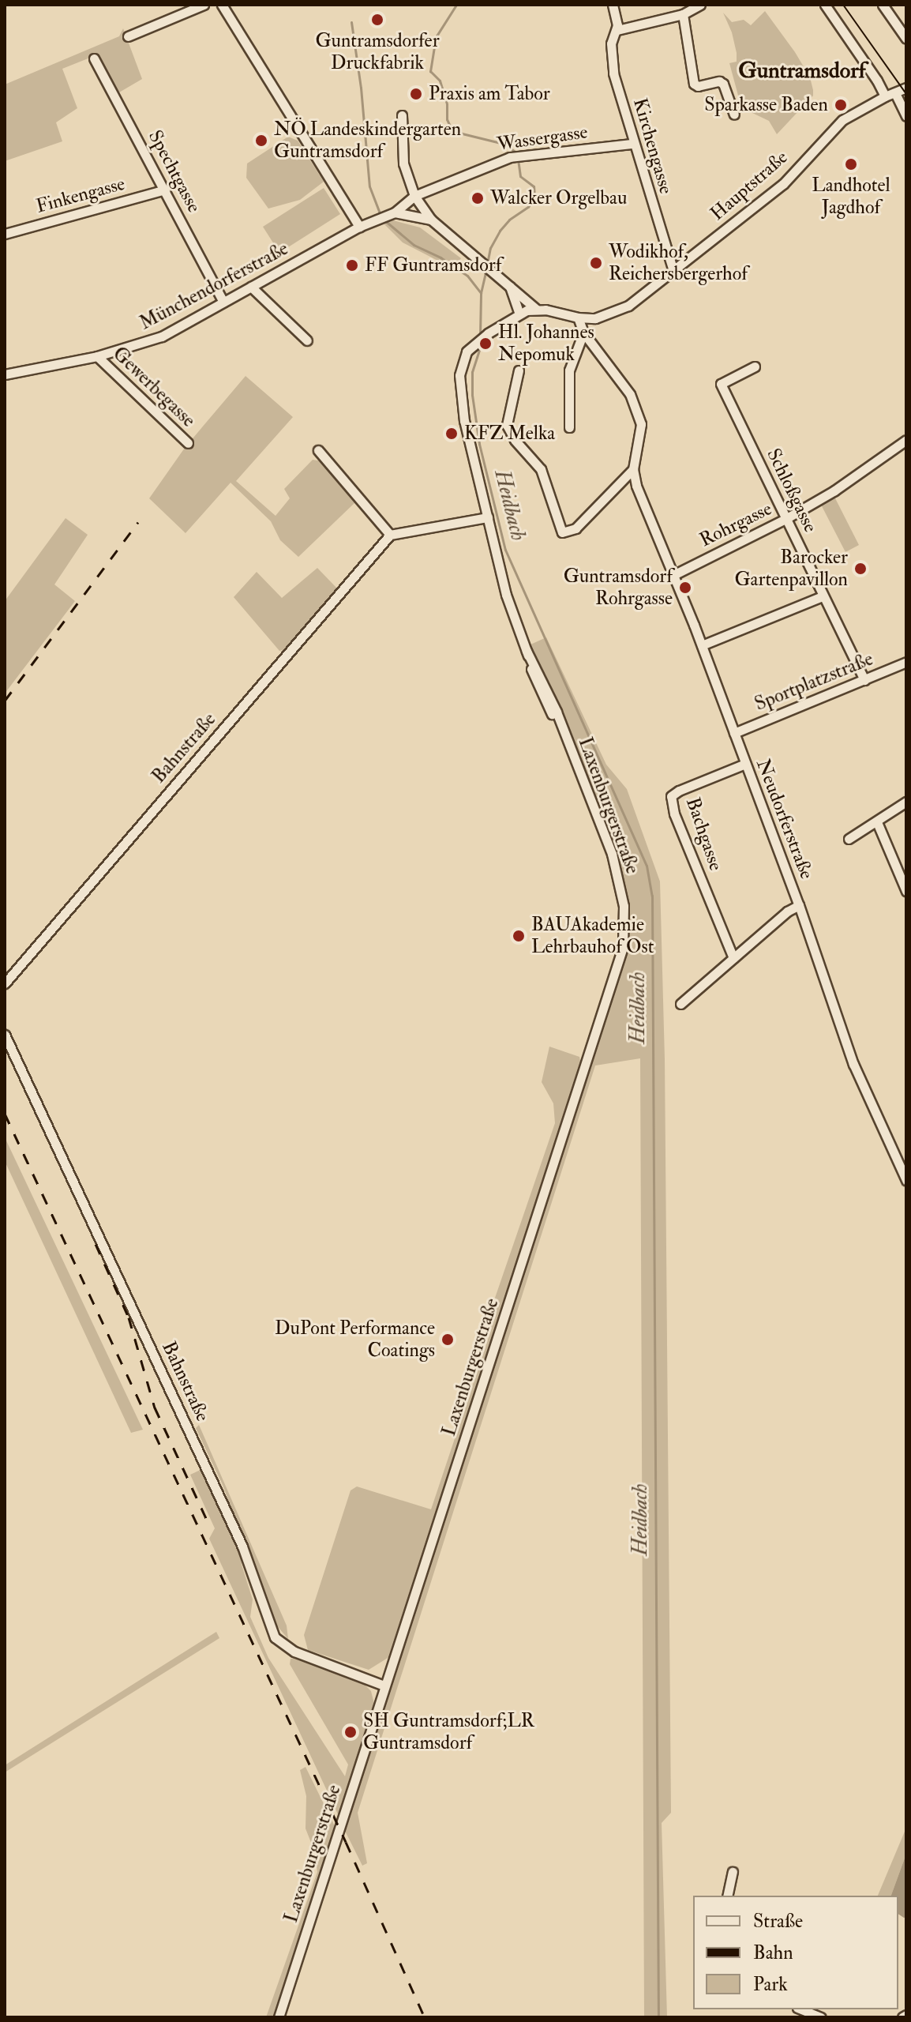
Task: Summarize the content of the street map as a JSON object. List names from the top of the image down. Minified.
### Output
{"streets":{"street":["Wassergasse","Kirchengasse","Spechtgasse","Hauptstraße","Finkengasse","Münchendorferstraße","Gewerbegasse","Schloßgasse","Rohrgasse","Sportplatzstraße","Bahnstraße","Laxenburgerstraße","Neudorferstraße","Bachgasse"]},"crossings":[["Wassergasse","Kirchengasse"],["Kirchengasse","Hauptstraße"],["Spechtgasse","Finkengasse"],["Spechtgasse","Münchendorferstraße"],["Hauptstraße","Laxenburgerstraße"],["Münchendorferstraße","Gewerbegasse"],["Schloßgasse","Rohrgasse"],["Schloßgasse","Sportplatzstraße"],["Rohrgasse","Neudorferstraße"],["Sportplatzstraße","Neudorferstraße"],["Bahnstraße","Laxenburgerstraße"],["Neudorferstraße","Bachgasse"]],"districts":["Guntramsdorf"],"water":["Heidbach"],"places":["Guntramsdorfer Druckfabrik","Praxis am Tabor","Sparkasse Baden","NÖ Landeskindergarten Guntramsdorf","Landhotel Jagdhof","Walcker Orgelbau","Wodikhof, Reichersbergerhof","FF Guntramsdorf","Hl. Johannes Nepomuk","KFZ Melka","Barocker Gartenpavillon","Guntramsdorf Rohrgasse","BAUAkademie Lehrbauhof Ost","DuPont Performance Coatings","SH Guntramsdorf;LR Guntramsdorf"],"legend":["Straße","Bahn","Park"]}
